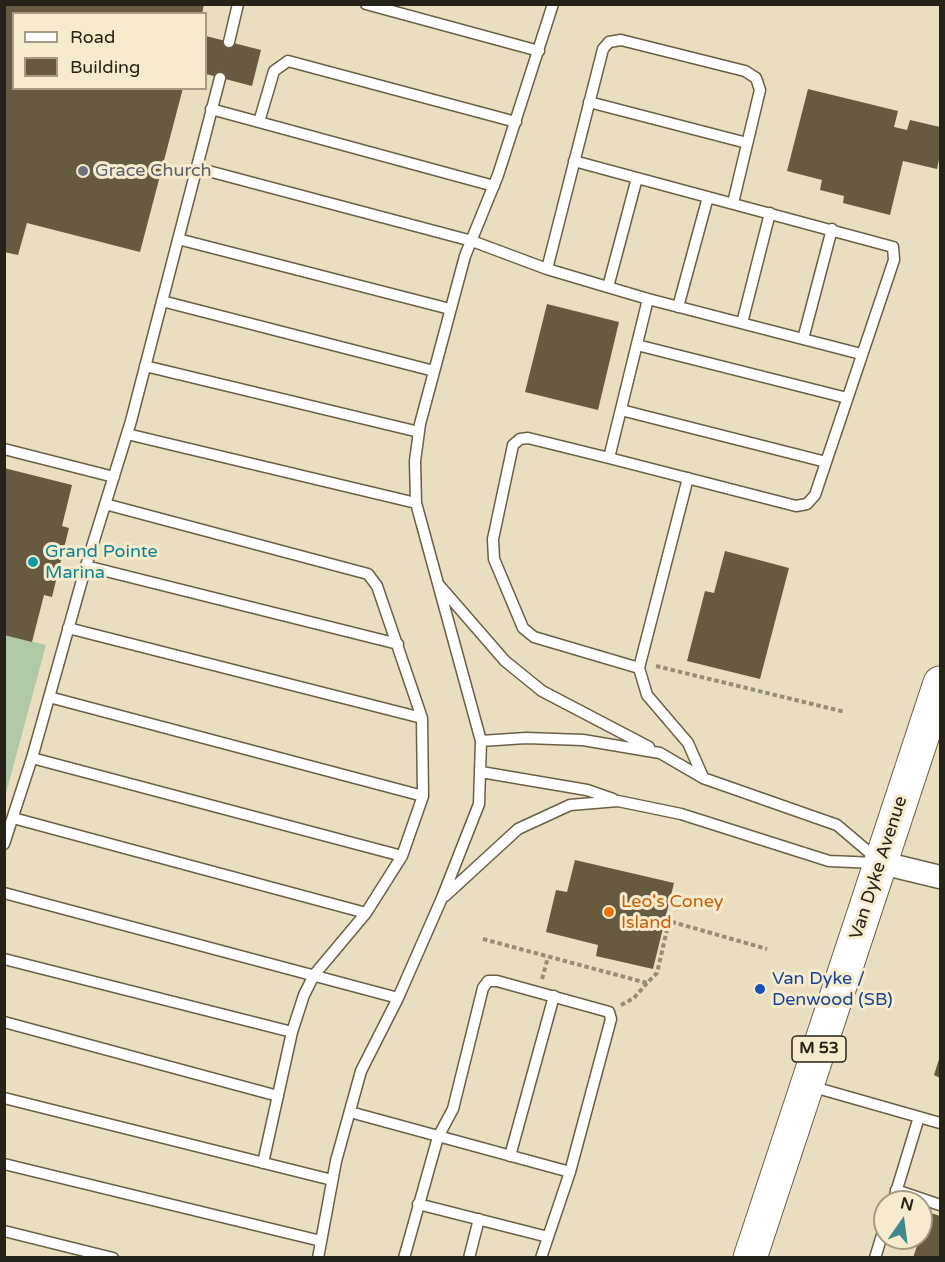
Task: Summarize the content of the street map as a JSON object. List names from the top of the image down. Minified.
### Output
{"streets":{"main road":["Van Dyke Avenue","M 53"]},"places":["Grace Church","Grand Pointe Marina","Leo's Coney Island","Van Dyke / Denwood (SB)"],"legend":["Road","Building"],"north":"top"}
